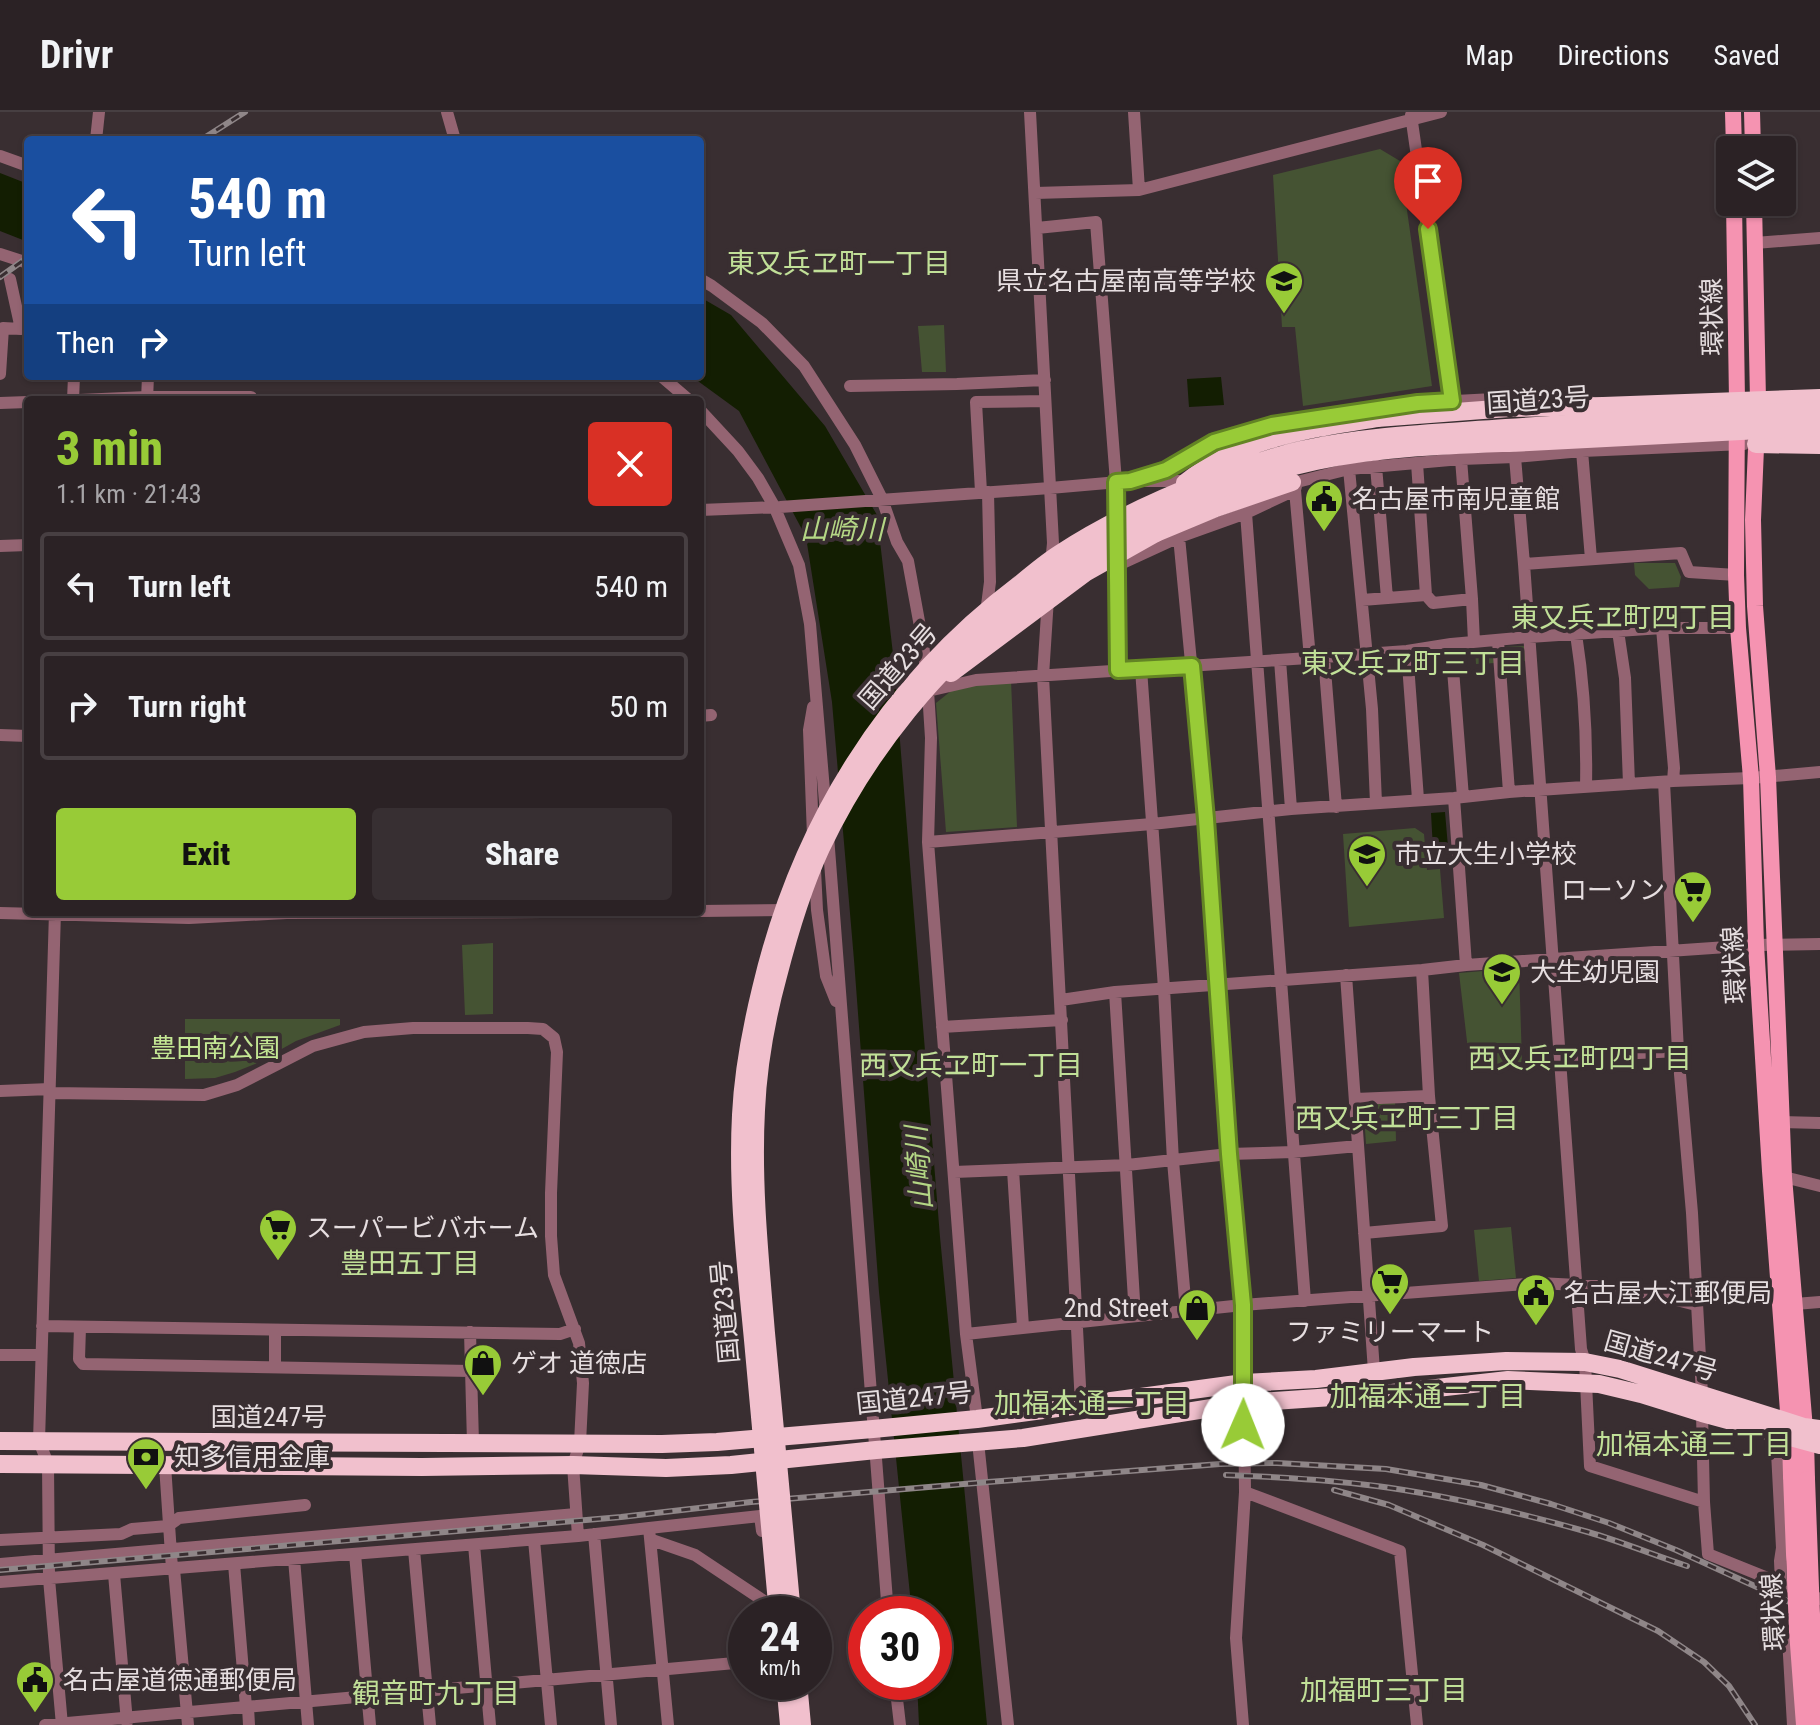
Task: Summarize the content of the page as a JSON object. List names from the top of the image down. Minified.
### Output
{"streets":{"highway":["国道23号","国道247号"],"main road":["環状線"]},"crossings":[["環状線","国道247号"]],"districts":["東又兵ヱ町一丁目","東又兵ヱ町四丁目","東又兵ヱ町三丁目","西又兵ヱ町四丁目","西又兵ヱ町一丁目","西又兵ヱ町三丁目","豊田五丁目","加福本通二丁目","加福本通一丁目","加福本通三丁目","加福町三丁目","観音町九丁目"],"water":["山崎川"],"parks":["豊田南公園"],"places":{"school or university":["県立名古屋南高等学校","市立大生小学校","大生幼児園"],"public building":["名古屋市南児童館","名古屋大江郵便局","名古屋道徳通郵便局"],"supermarket":["ローソン","スーパービバホーム","ファミリーマート"],"shop":["2nd Street","ゲオ 道徳店"],"bank":["知多信用金庫"]},"page":{"header":"Drivr","nav":["Map","Directions","Saved"],"turn":["540 m","Turn left"],"then":"Then","heading":["3 min","1.1 km · 21:43"],"list":[{"name":"Turn left","value":"540 m"},{"name":"Turn right","value":"50 m"}],"buttons":["Exit","Share"],"speed":"24 km/h","limit":"30"}}
